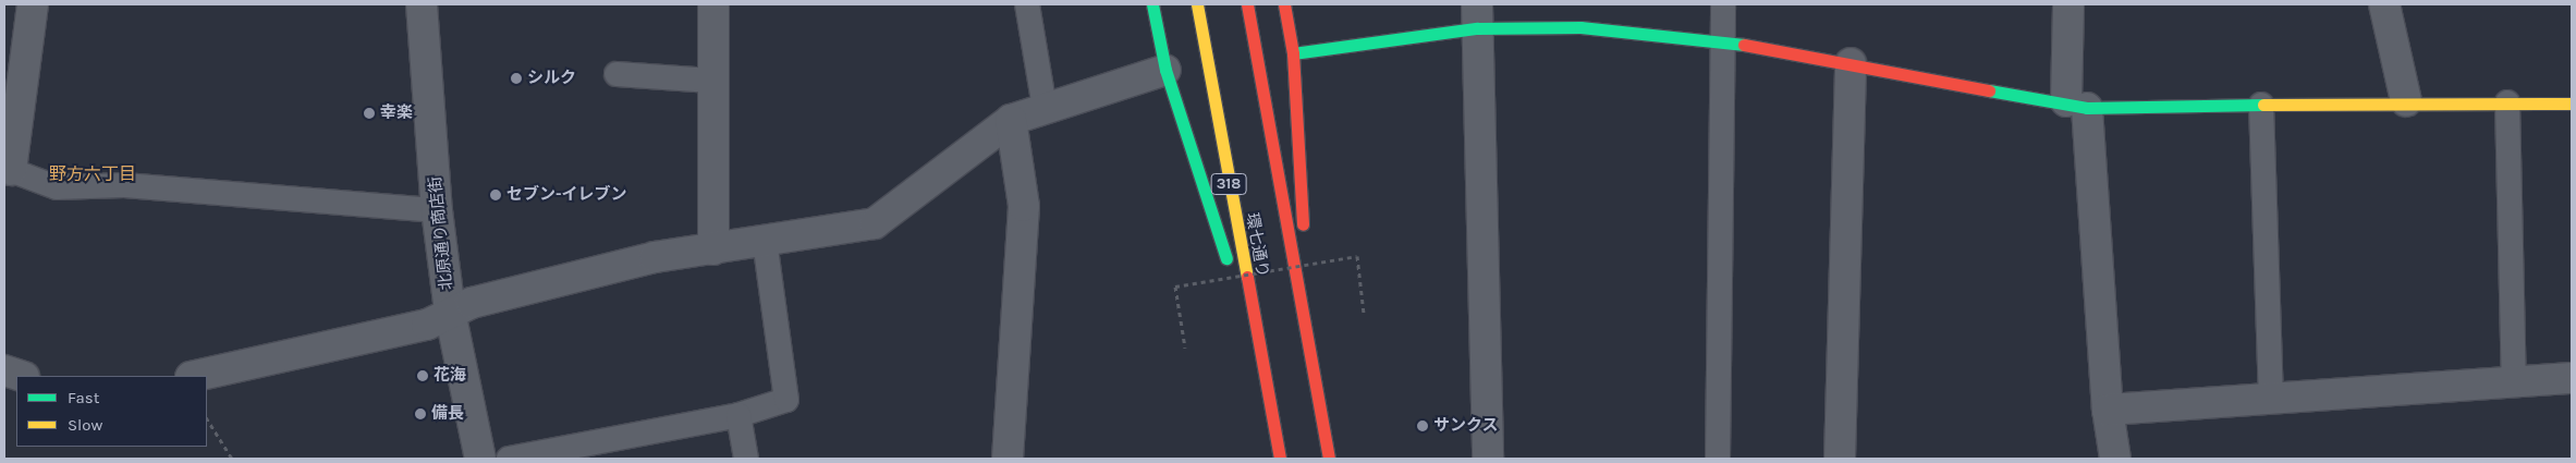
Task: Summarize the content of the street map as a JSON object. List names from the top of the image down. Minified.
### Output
{"streets":{"main road":["318","環七通り"],"street":["北原通り商店街"]},"districts":["野方六丁目"],"places":["シルク","幸楽","セブン-イレブン","花海","備長","サンクス"],"legend":["Fast","Slow"]}
